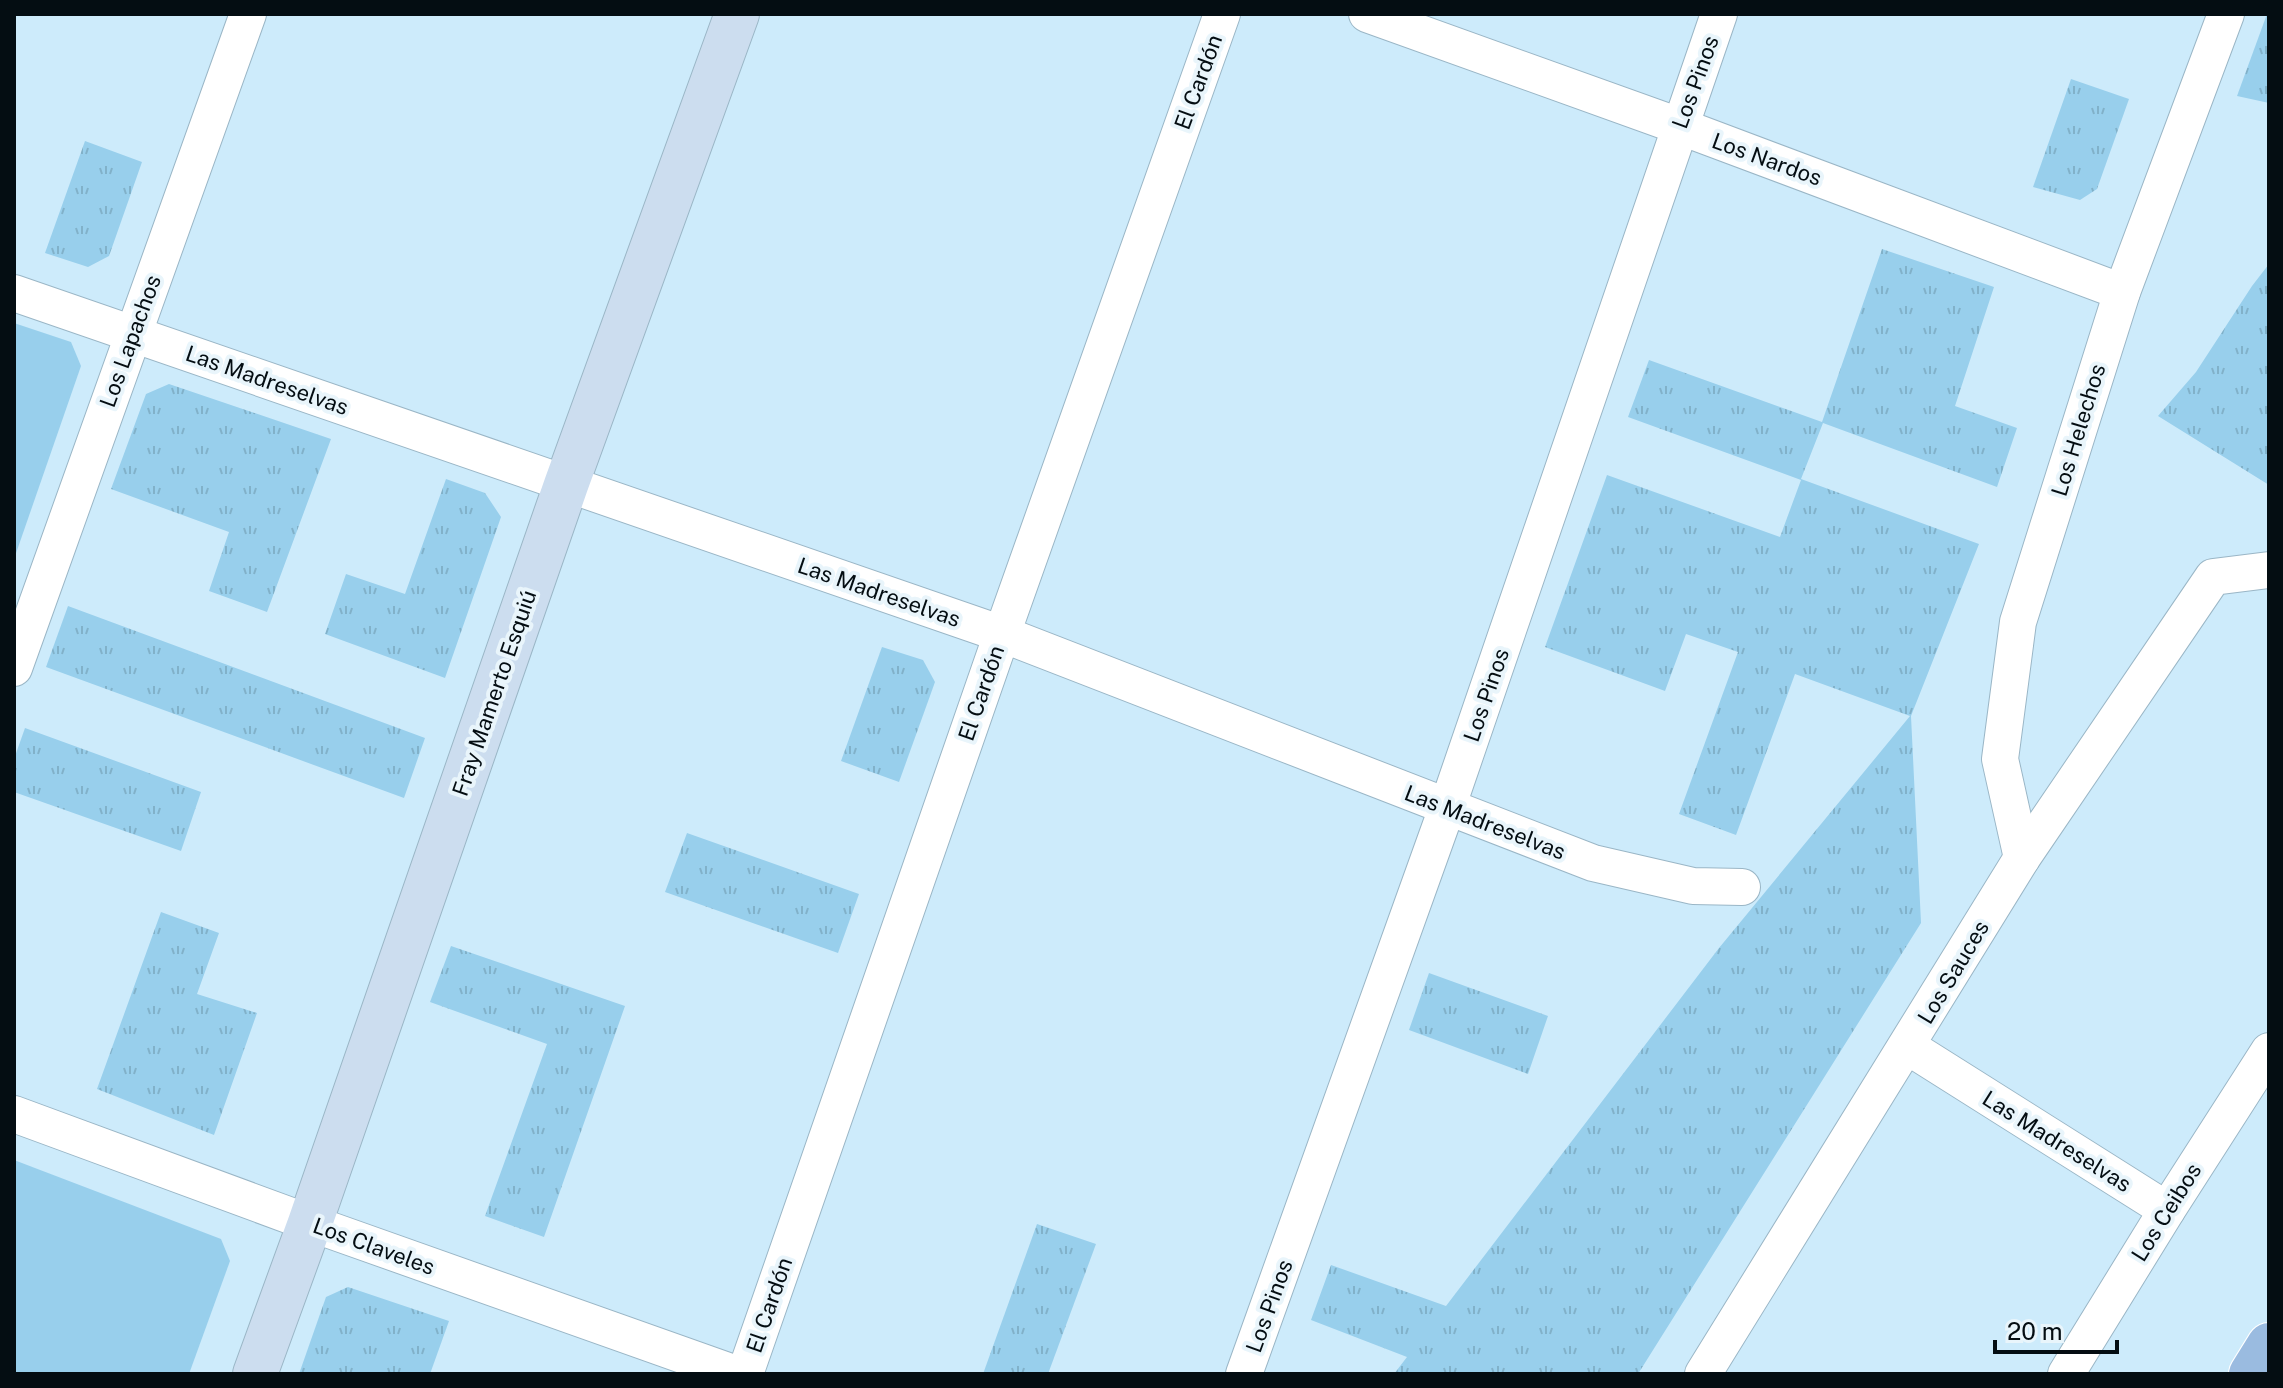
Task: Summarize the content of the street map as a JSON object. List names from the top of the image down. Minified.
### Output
{"streets":{"street":["El Cardón","Los Pinos","Los Nardos","Los Lapachos","Las Madreselvas","Los Helechos","Fray Mamerto Esquiú","Los Sauces","Los Ceibos","Los Claveles"]},"crossings":[["El Cardón","Las Madreselvas"],["Los Pinos","Los Nardos"],["Los Pinos","Las Madreselvas"],["Los Nardos","Los Helechos"],["Los Lapachos","Las Madreselvas"],["Las Madreselvas","Fray Mamerto Esquiú"],["Las Madreselvas","Los Sauces"],["Las Madreselvas","Los Ceibos"],["Los Helechos","Los Sauces"],["Fray Mamerto Esquiú","Los Claveles"]],"scale_bar":"20 m"}
